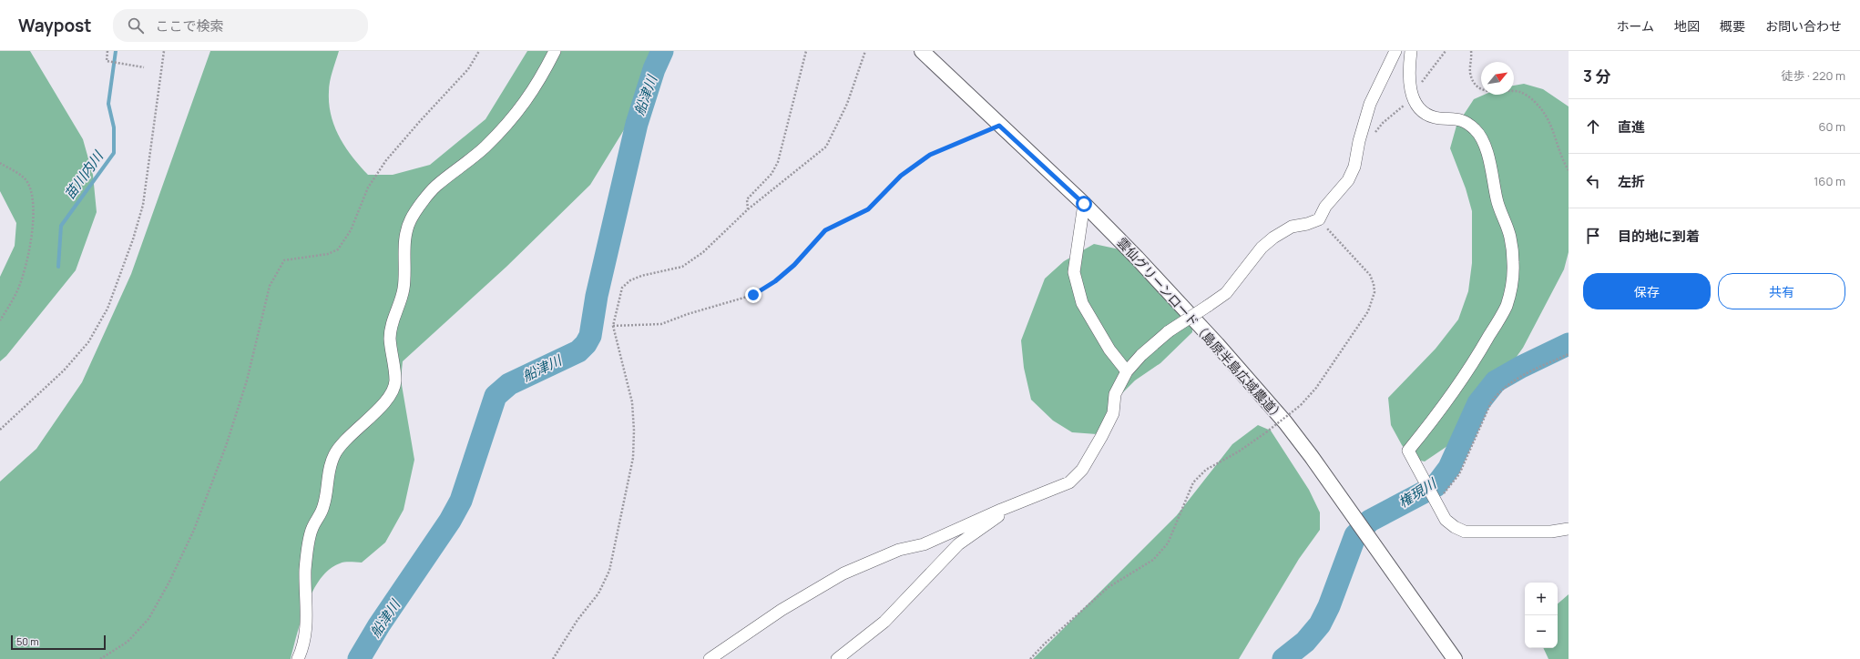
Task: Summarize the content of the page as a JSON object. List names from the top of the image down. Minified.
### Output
{"streets":{"street":["雲仙グリーンロード（島原半島広域農道）"]},"water":["船津川","苗川内川","権現川"],"scale_bar":"50 m","north":"top right","page":{"header":"Waypost","search":"ここで検索","nav":["ホーム","地図","概要","お問い合わせ"],"heading":["3 分","徒歩 · 220 m"],"list":[["直進","60 m"],["左折","160 m"],"目的地に到着"],"buttons":["保存","共有"],"map_buttons":["+","−"],"scale":"50 m"}}
